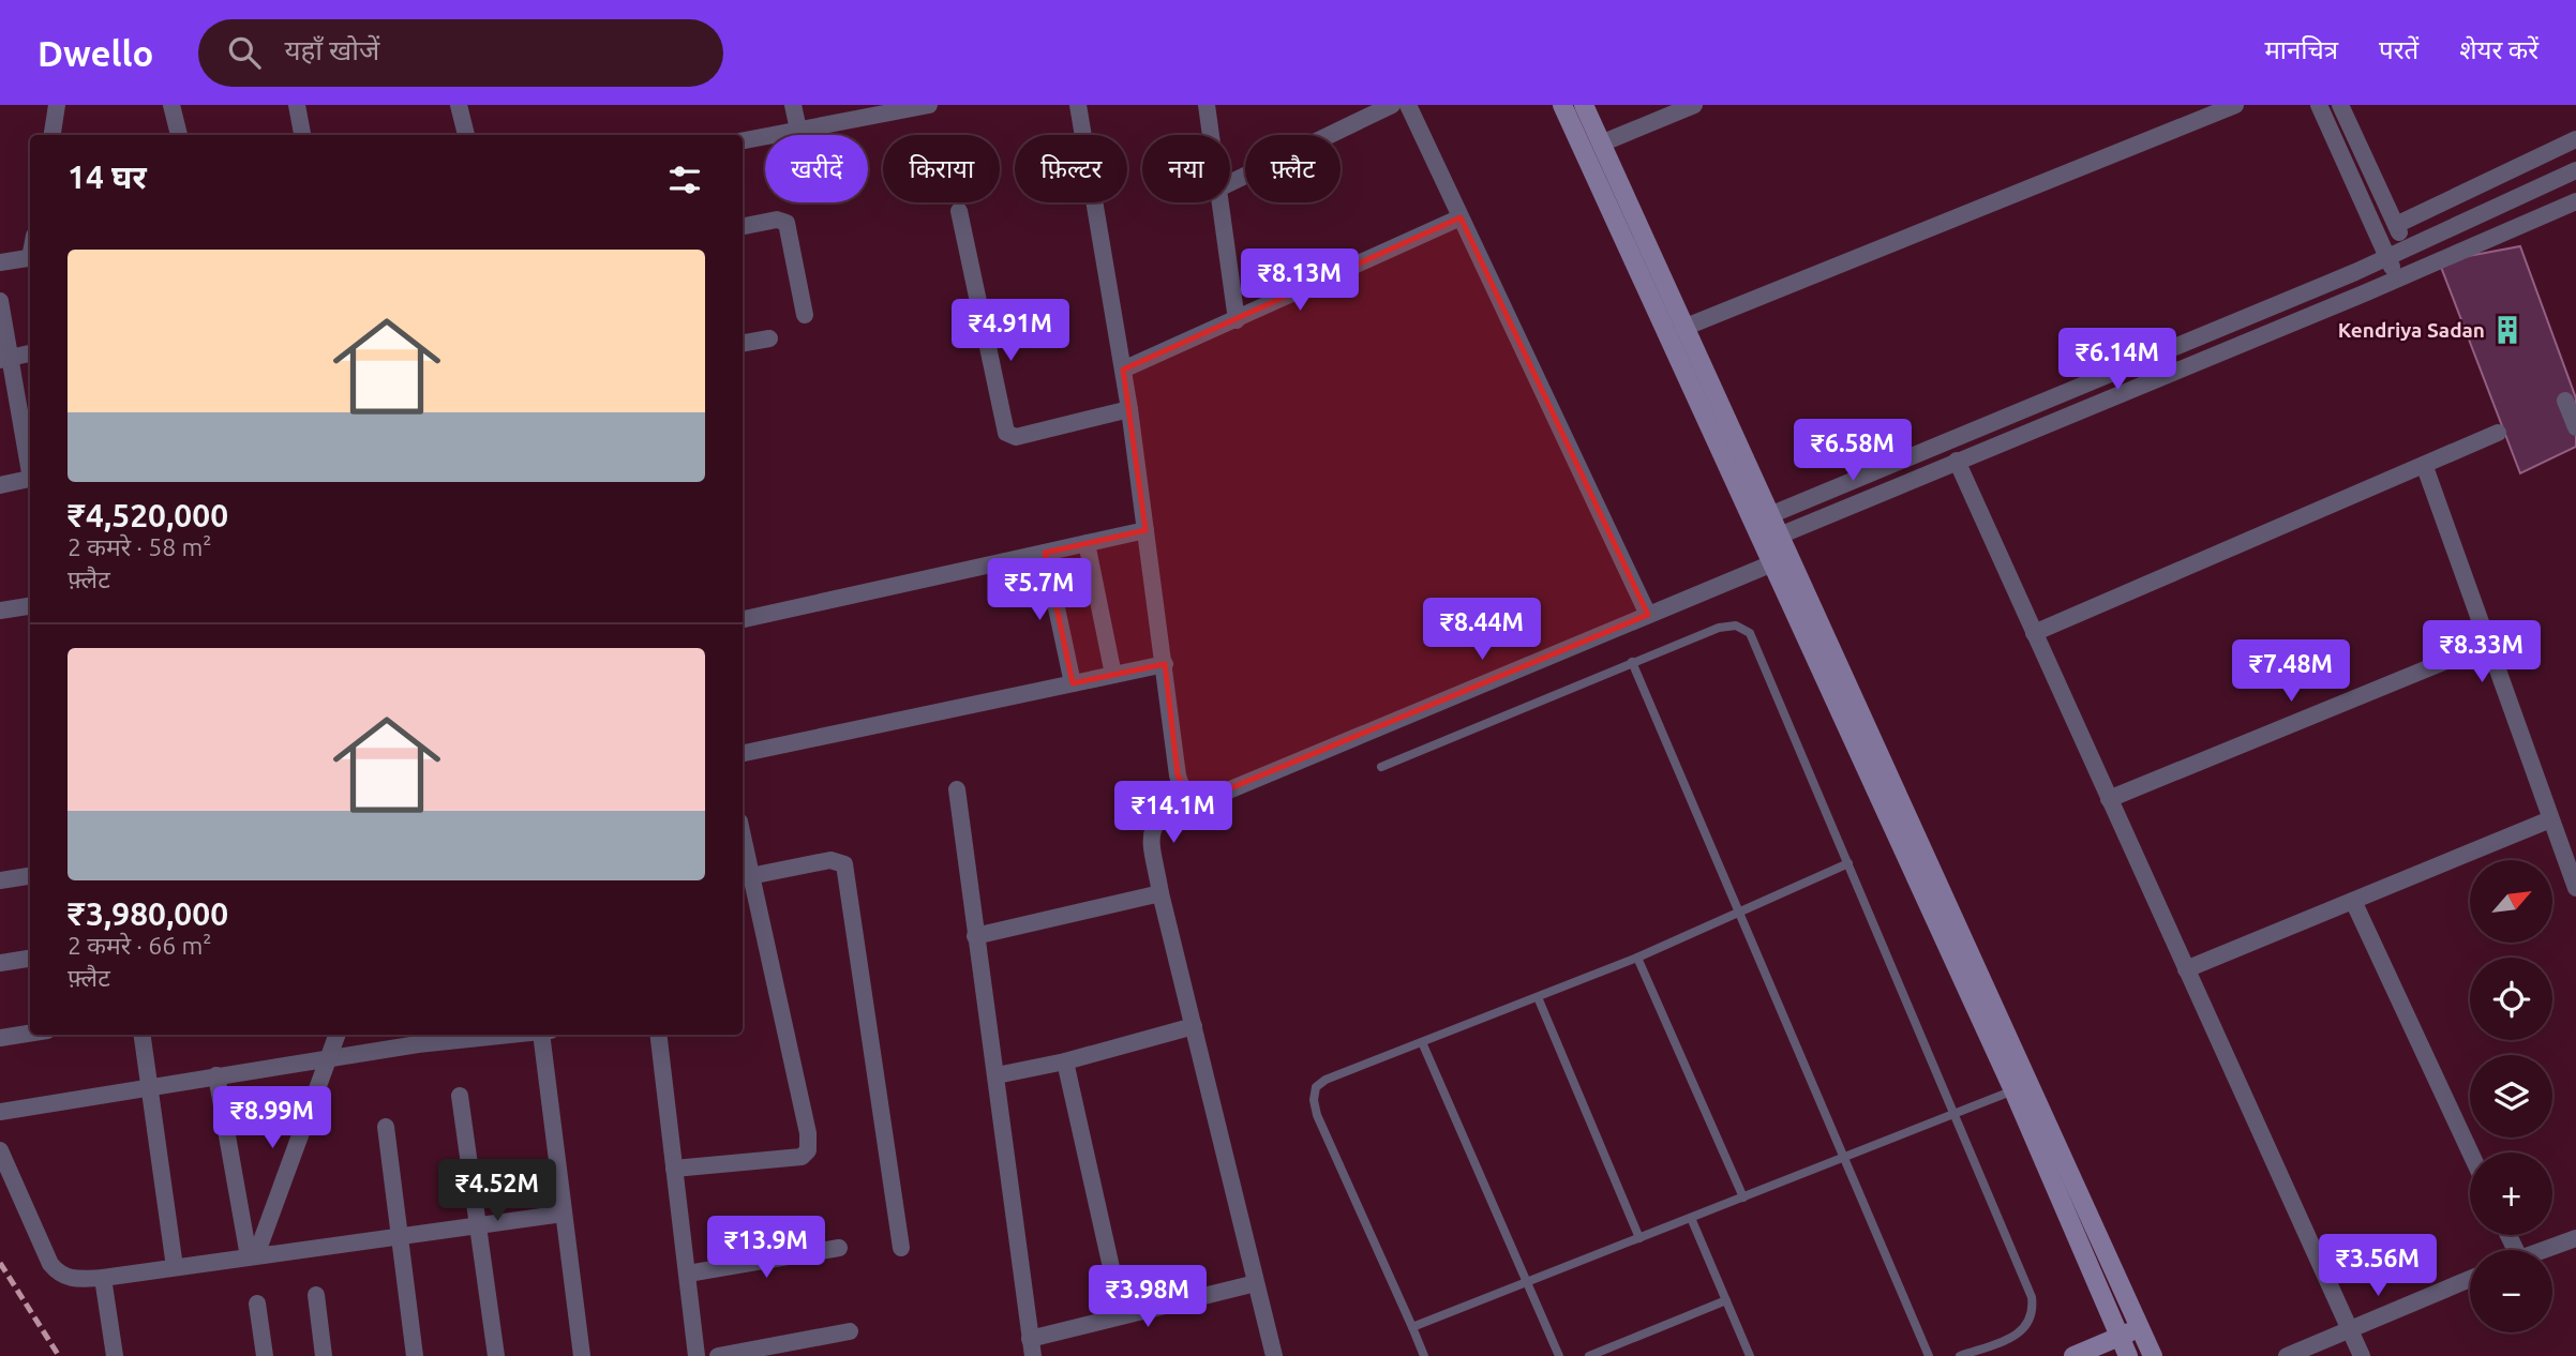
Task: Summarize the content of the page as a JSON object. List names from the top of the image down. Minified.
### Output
{"places":{"building":["Kendriya Sadan"]},"north":"top right","page":{"header":"Dwello","search":"यहाँ खोजें","nav":["मानचित्र","परतें","शेयर करें"],"chip":["खरीदें","किराया","फ़िल्टर","नया","फ़्लैट"],"heading":"14 घर","list":[{"name":"₹4,520,000","note":"2 कमरे · 58 m² · फ़्लैट"},{"name":"₹3,980,000","note":"2 कमरे · 66 m² · फ़्लैट"}],"price":["₹8.13M","₹4.91M","₹6.14M","₹6.58M","₹5.7M","₹8.44M","₹8.33M","₹7.48M","₹14.1M","₹8.99M","₹4.52M","₹13.9M","₹3.56M","₹3.98M"],"map_buttons":["+","−"]}}
